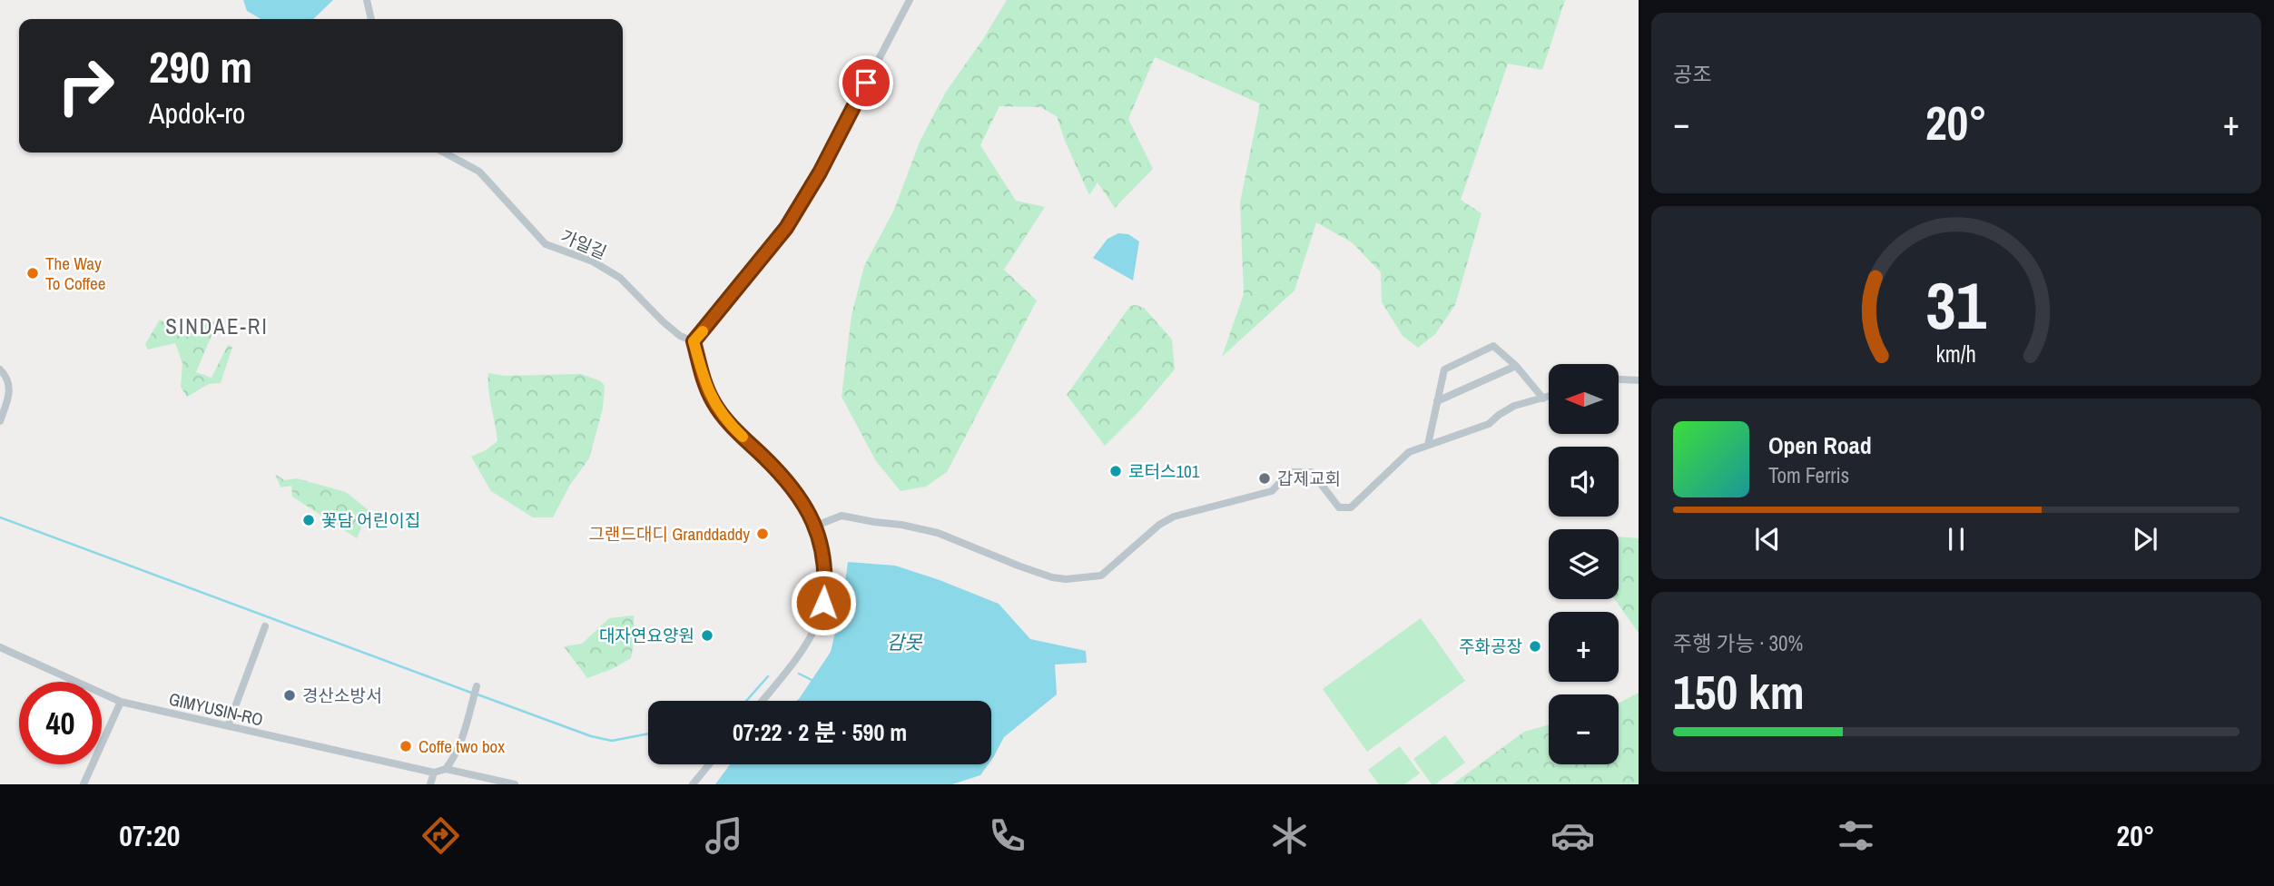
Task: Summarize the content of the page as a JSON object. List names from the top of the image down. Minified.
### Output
{"streets":{"street":["가일길","GIMYUSIN-RO"]},"districts":["SINDAE-RI"],"water":["감못"],"places":["The Way To Coffee","로터스101","갑제교회","꽃담 어린이집","그랜드대디 Granddaddy","대자연요양원","주화공장","경산소방서","Coffe two box"],"north":"left","page":{"tile":["공조",["주행 가능 · 30%","150 km"]],"turn":["290 m","Apdok-ro"],"heat":["−","20°","+"],"map_buttons":["+","−"],"song":["Open Road","Tom Ferris"],"limit":"40","trip":"07:22 · 2 분 · 590 m","tabs":["07:20","20°"],"gauge":["31","km/h"]}}
